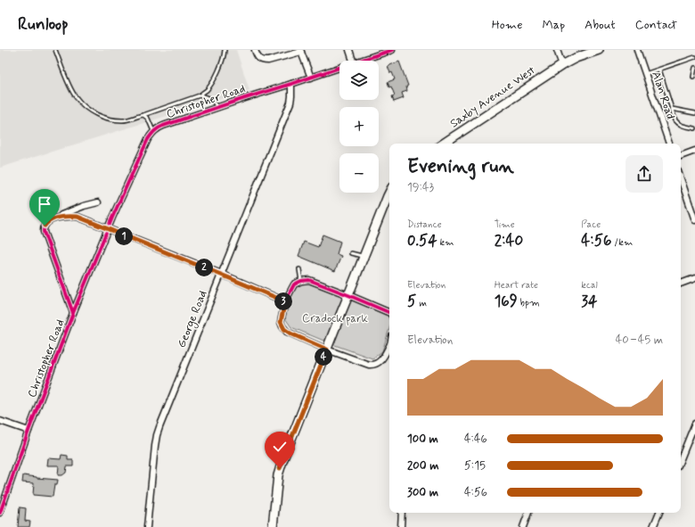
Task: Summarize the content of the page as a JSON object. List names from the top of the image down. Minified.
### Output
{"streets":{"street":["Alan Road","Saxby Avenue West","Christopher Road","George Road"]},"crossings":[["Christopher Road","George Road"]],"parks":["Cradock park"],"page":{"header":"Runloop","nav":["Home","Map","About","Contact"],"map_buttons":["+","−"],"heading":["Evening run","19:43"],"stats":[["Distance","0.54 km"],["Time","2:40"],["Pace","4:56 /km"],["Elevation","5 m"],["Heart rate","169 bpm"],["kcal","34"]],"pins":["1","2","3","4"],"chart":["Elevation","40–45 m"],"list":[{"name":"100 m","note":"4:46"},{"name":"200 m","note":"5:15"},{"name":"300 m","note":"4:56"}]}}
